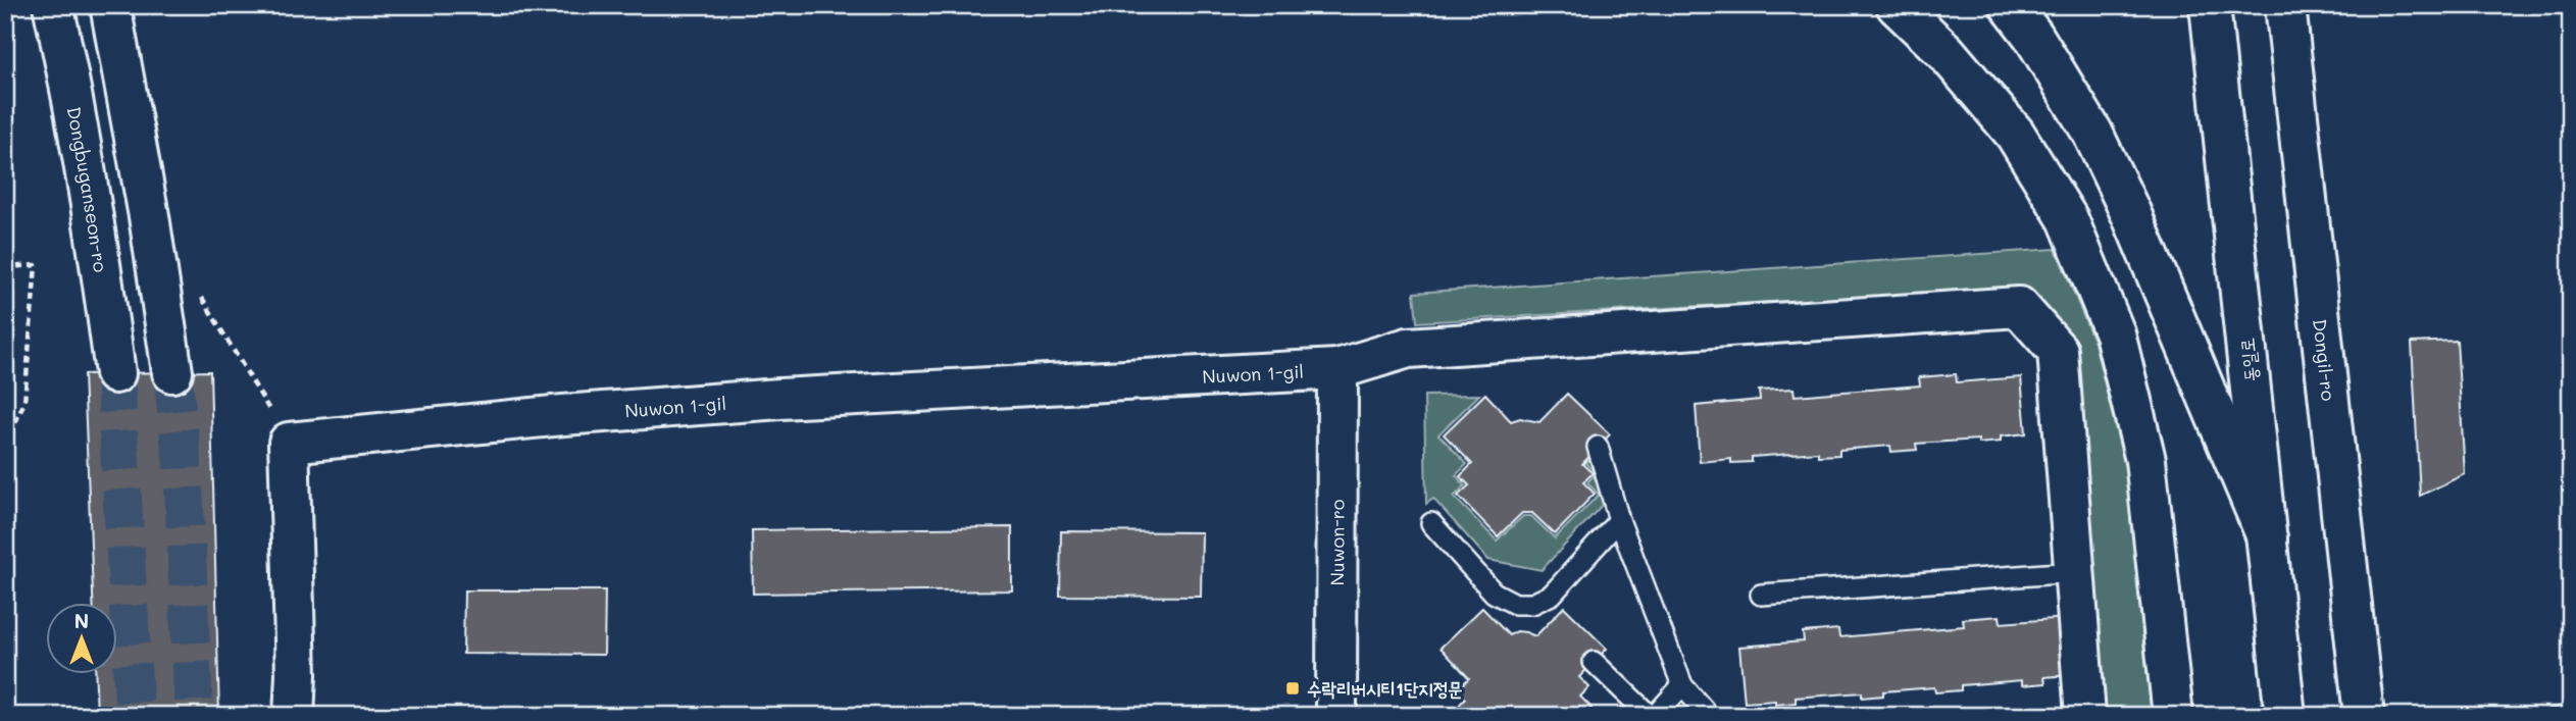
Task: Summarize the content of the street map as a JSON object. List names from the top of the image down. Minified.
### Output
{"streets":{"main road":["Dongbuganseon-ro","동일로","Dongil-ro","Nuwon 1-gil","Nuwon-ro"]},"crossings":[["Nuwon 1-gil","Nuwon-ro"]],"places":{"transit":["수락리버시티1단지정문"]},"north":"top"}
